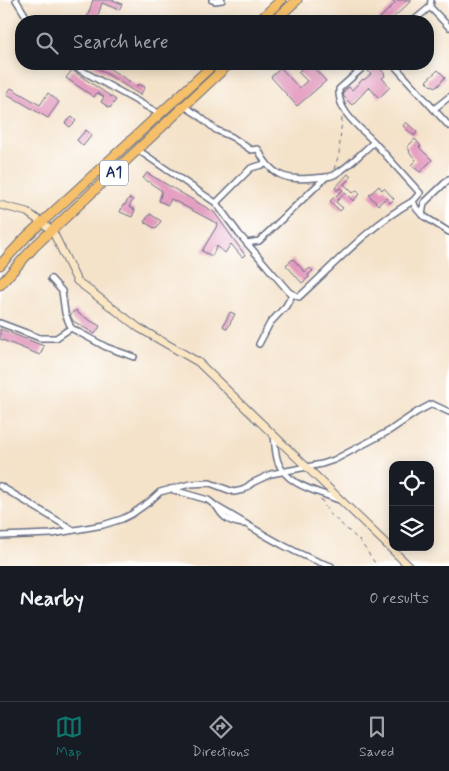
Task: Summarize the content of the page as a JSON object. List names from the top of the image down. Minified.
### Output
{"streets":{"highway":["A1"]},"page":{"search":"Search here","heading":["Nearby","0 results"],"nav":["Map","Directions","Saved"]}}
